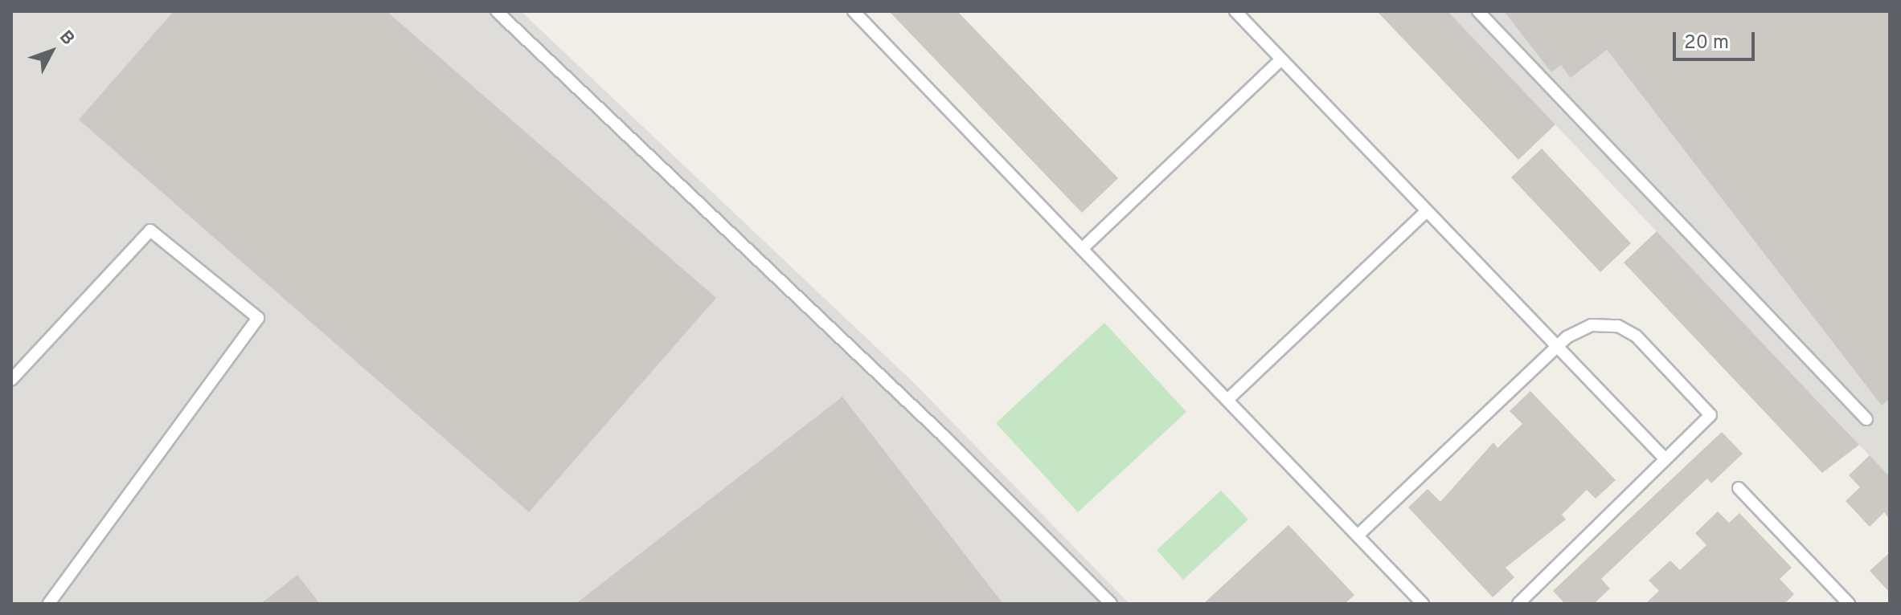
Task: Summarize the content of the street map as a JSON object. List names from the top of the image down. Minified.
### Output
{"scale_bar":"20 m","north":"top right"}
